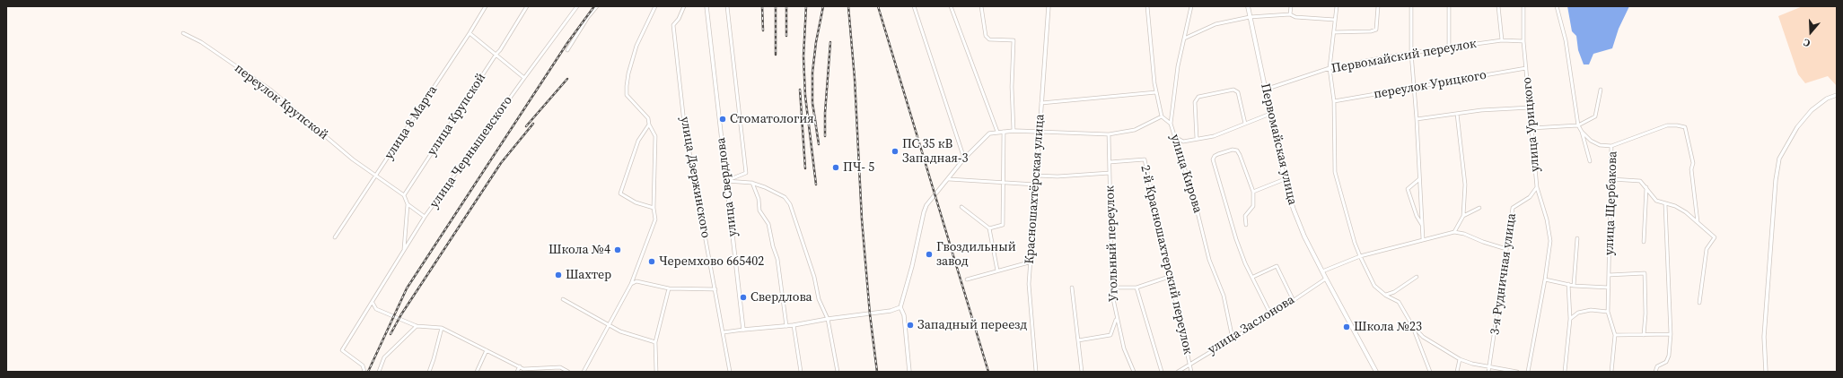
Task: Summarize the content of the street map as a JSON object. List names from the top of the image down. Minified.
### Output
{"streets":{"main road":["Первомайская улица"],"street":["Первомайский переулок","переулок Урицкого","переулок Крупской","улица Крупской","улица 8 Марта","улица Урицкого","улица Чернышевского","улица Кирова","улица Дзержинского","улица Свердлова","Красношахтёрская улица","улица Щербакова","Угольный переулок","2-й Красношахтерский переулок","3-я Рудничная улица","улица Заслонова"]},"crossings":[["Первомайский переулок","улица Урицкого"],["Первомайский переулок","Первомайская улица"],["переулок Урицкого","улица Урицкого"],["переулок Крупской","улица 8 Марта"],["улица Урицкого","3-я Рудничная улица"],["Первомайская улица","улица Заслонова"],["улица Кирова","улица Заслонова"],["Угольный переулок","2-й Красношахтерский переулок"],["2-й Красношахтерский переулок","улица Заслонова"]],"places":["Стоматология","ПС 35 кВ Западная-3","ПЧ- 5","Школа №4","Гвоздильный завод","Черемхово 665402","Шахтер","Свердлова","Западный переезд","Школа №23"],"north":"bottom"}
